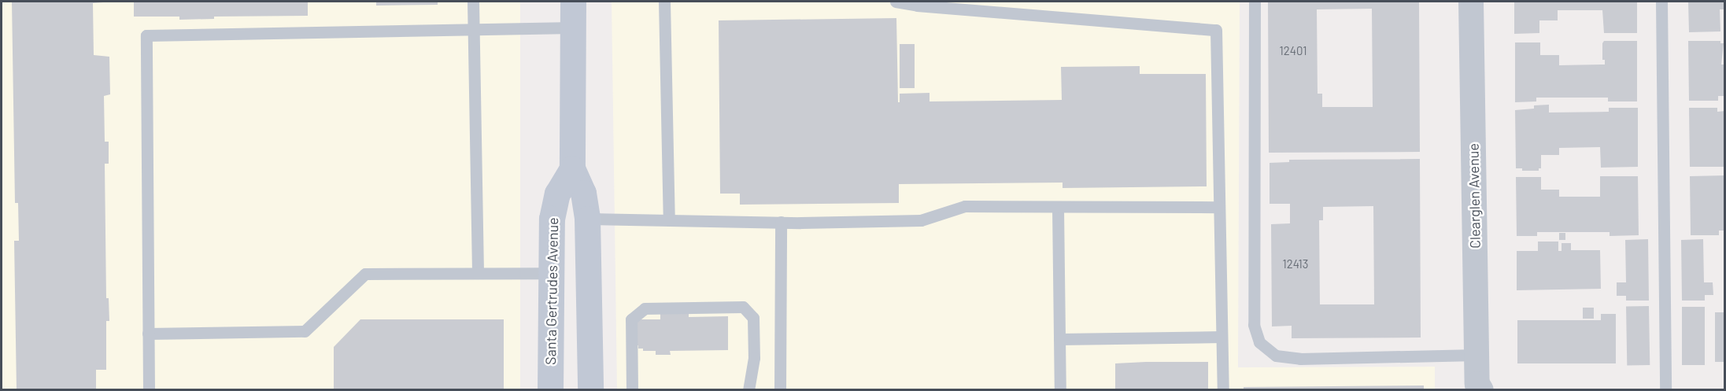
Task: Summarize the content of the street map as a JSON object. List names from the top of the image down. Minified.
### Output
{"streets":{"main road":["Santa Gertrudes Avenue"],"street":["Clearglen Avenue"]},"house_numbers":["12401","12413"]}
